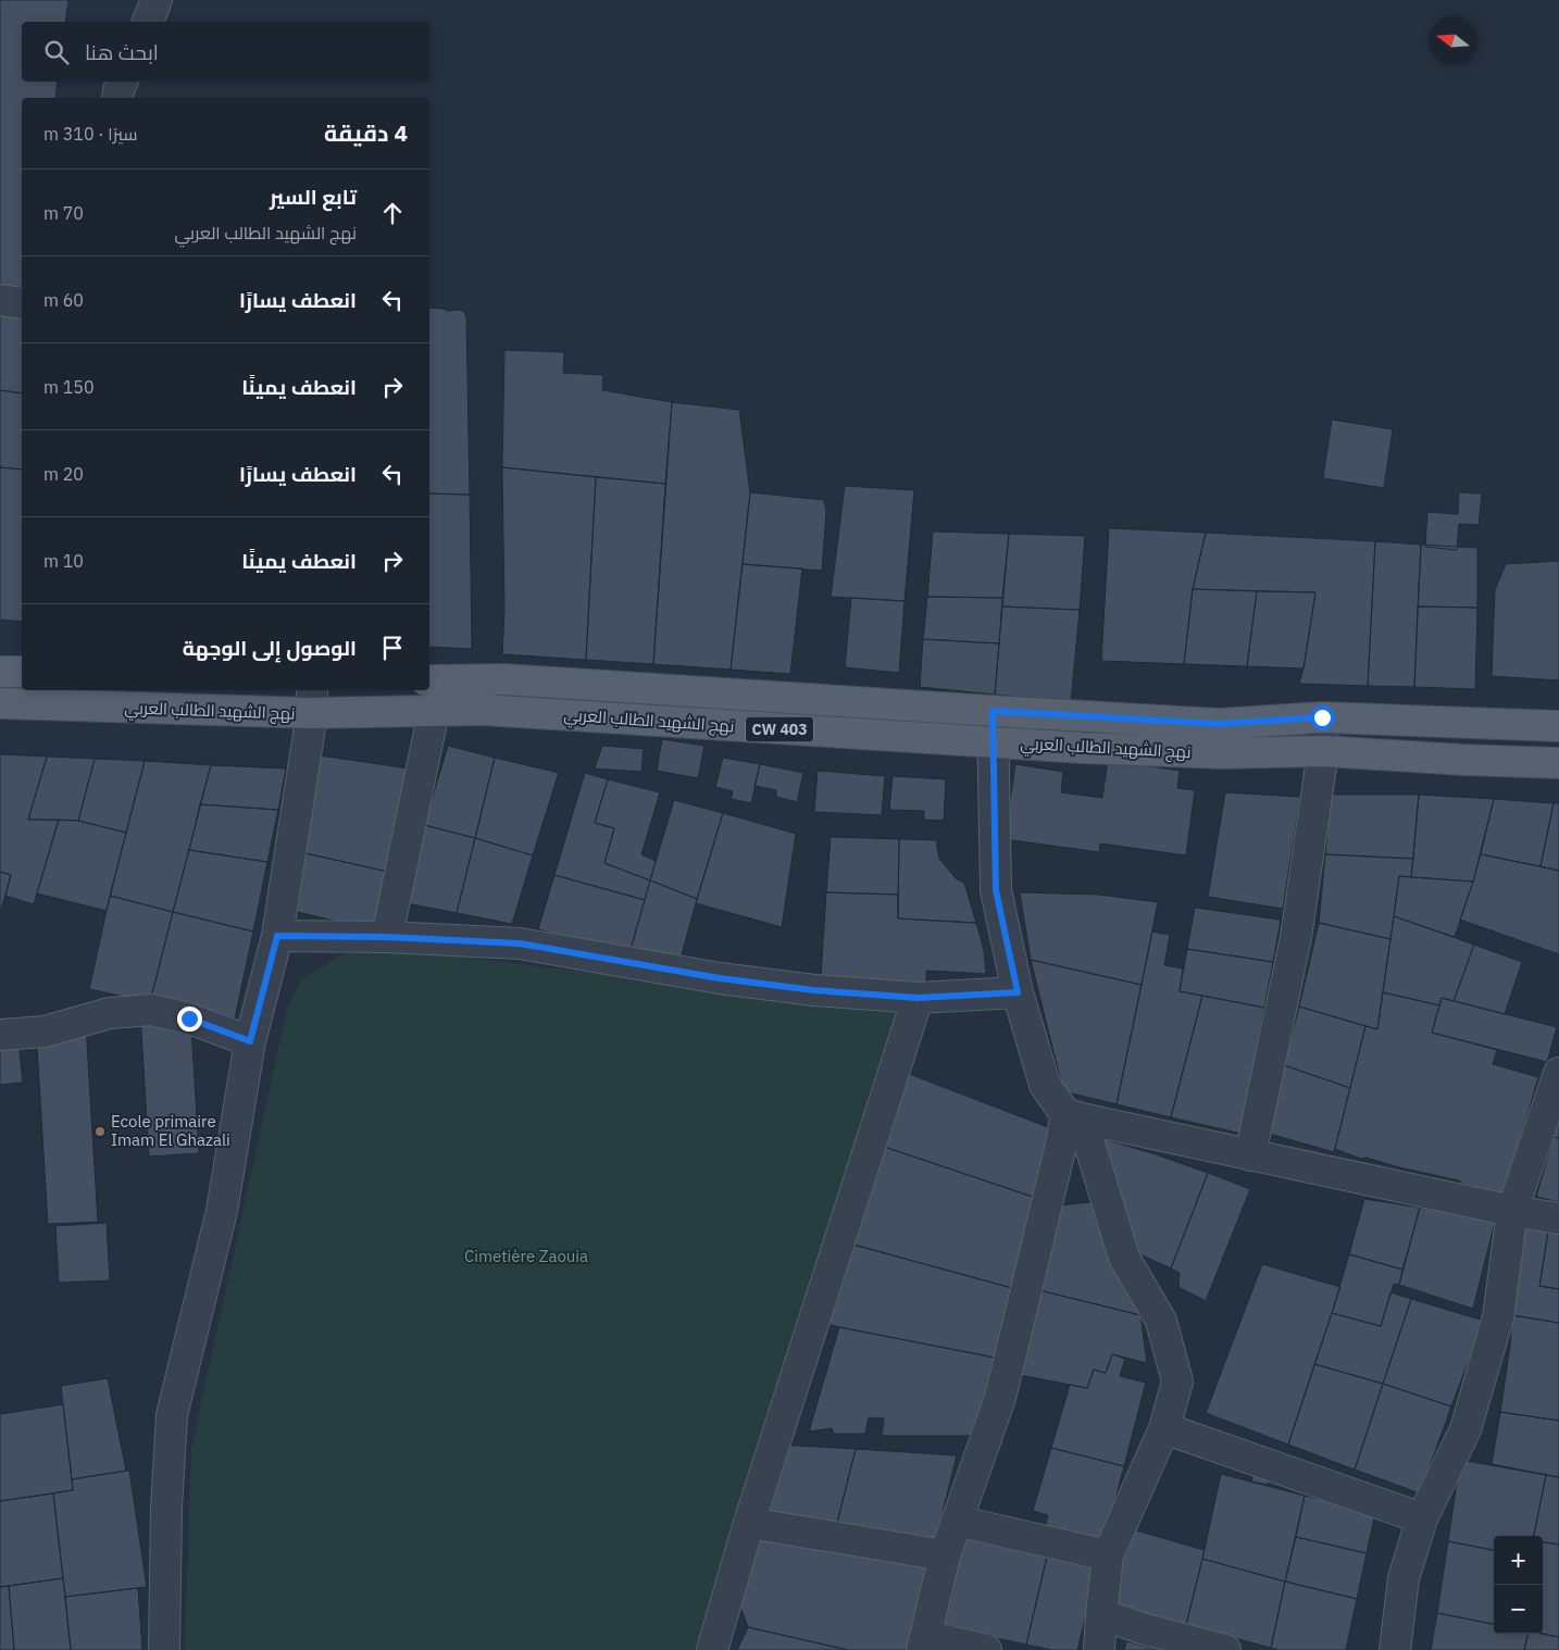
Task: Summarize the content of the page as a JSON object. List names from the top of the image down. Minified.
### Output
{"streets":{"main road":["نهج الشهيد الطالب العربي","CW 403"]},"parks":["Cimetière Zaouia"],"places":["Ecole primaire Imam El Ghazali"],"north":"left","page":{"search":"ابحث هنا","heading":["4 دقيقة","سيرًا · 310 m"],"list":[["تابع السير","نهج الشهيد الطالب العربي","70 m"],["انعطف يسارًا","60 m"],["انعطف يمينًا","150 m"],["انعطف يسارًا","20 m"],["انعطف يمينًا","10 m"],"الوصول إلى الوجهة"],"map_buttons":["+","−"]}}
